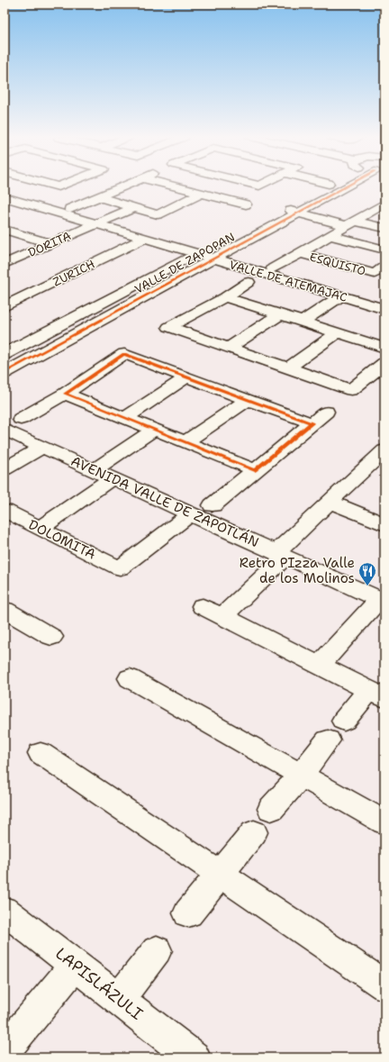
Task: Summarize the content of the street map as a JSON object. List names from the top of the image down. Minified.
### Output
{"streets":{"street":["DORITA","VALLE DE ZAPOPAN","ESQUISTO","ZURICH","VALLE DE ATEMAJAC","AVENIDA VALLE DE ZAPOTLÁN","DOLOMITA","LAPISLÁZULI"]},"crossings":[["DORITA","VALLE DE ATEMAJAC"],["VALLE DE ZAPOPAN","VALLE DE ATEMAJAC"],["ZURICH","VALLE DE ATEMAJAC"],["AVENIDA VALLE DE ZAPOTLÁN","DOLOMITA"]],"places":{"restaurant":["Retro PIzza Valle de los Molinos"]}}
